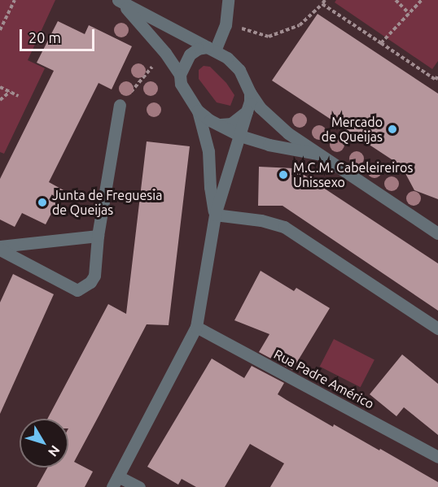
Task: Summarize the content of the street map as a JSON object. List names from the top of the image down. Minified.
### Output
{"streets":{"street":["Rua Padre Américo"]},"places":["Mercado de Queijas","M.C.M. Cabeleireiros Unissexo","Junta de Freguesia de Queijas"],"scale_bar":"20 m","north":"bottom right"}
